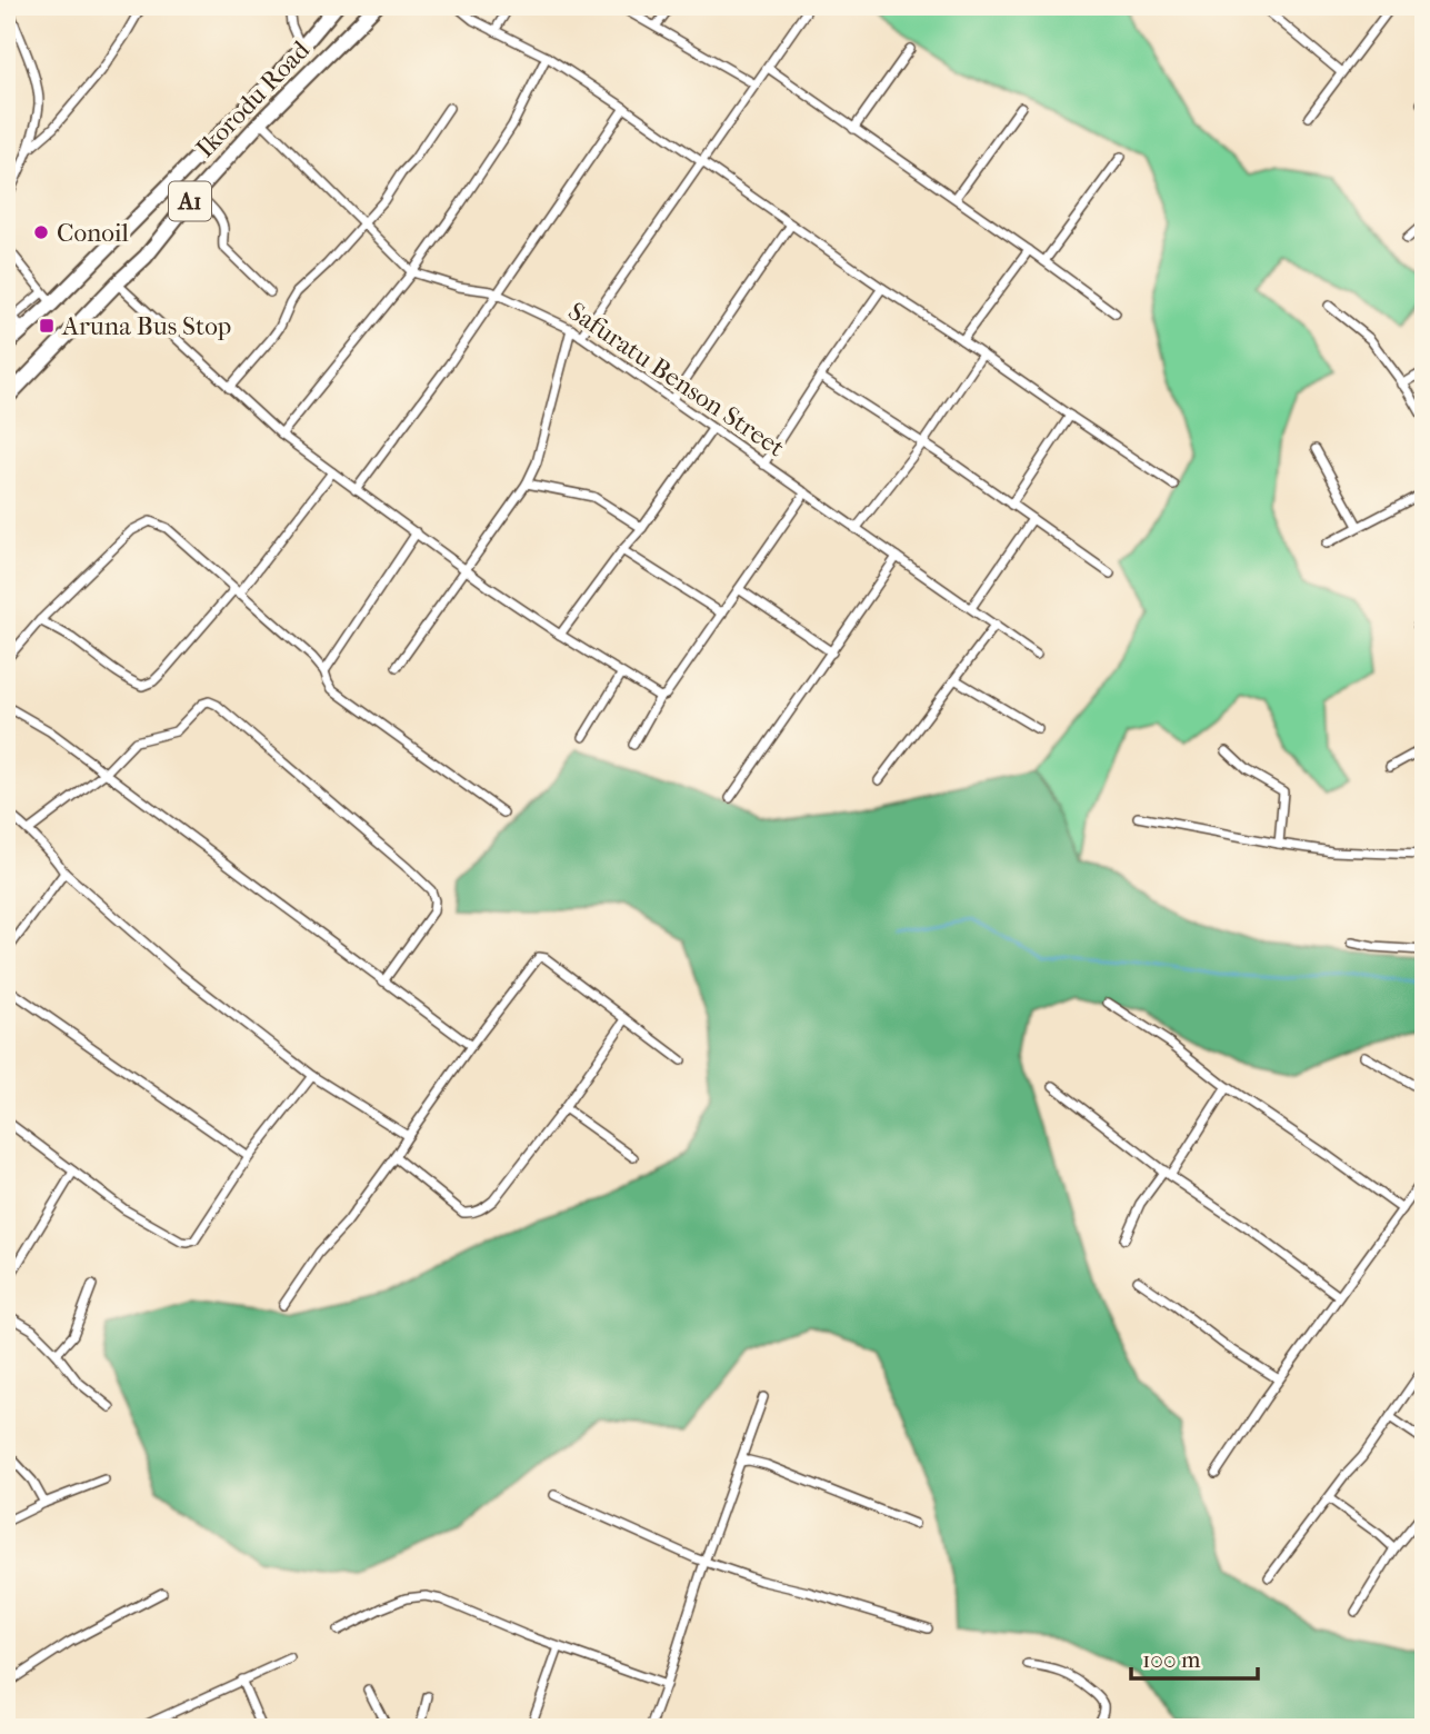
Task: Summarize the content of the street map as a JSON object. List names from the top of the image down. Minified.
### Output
{"streets":{"highway":["Ikorodu Road","A1"],"street":["Safuratu Benson Street"]},"crossings":[["Ikorodu Road","Safuratu Benson Street"]],"places":{"other":["Conoil"],"transit":["Aruna Bus Stop"]},"scale_bar":"100 m"}
